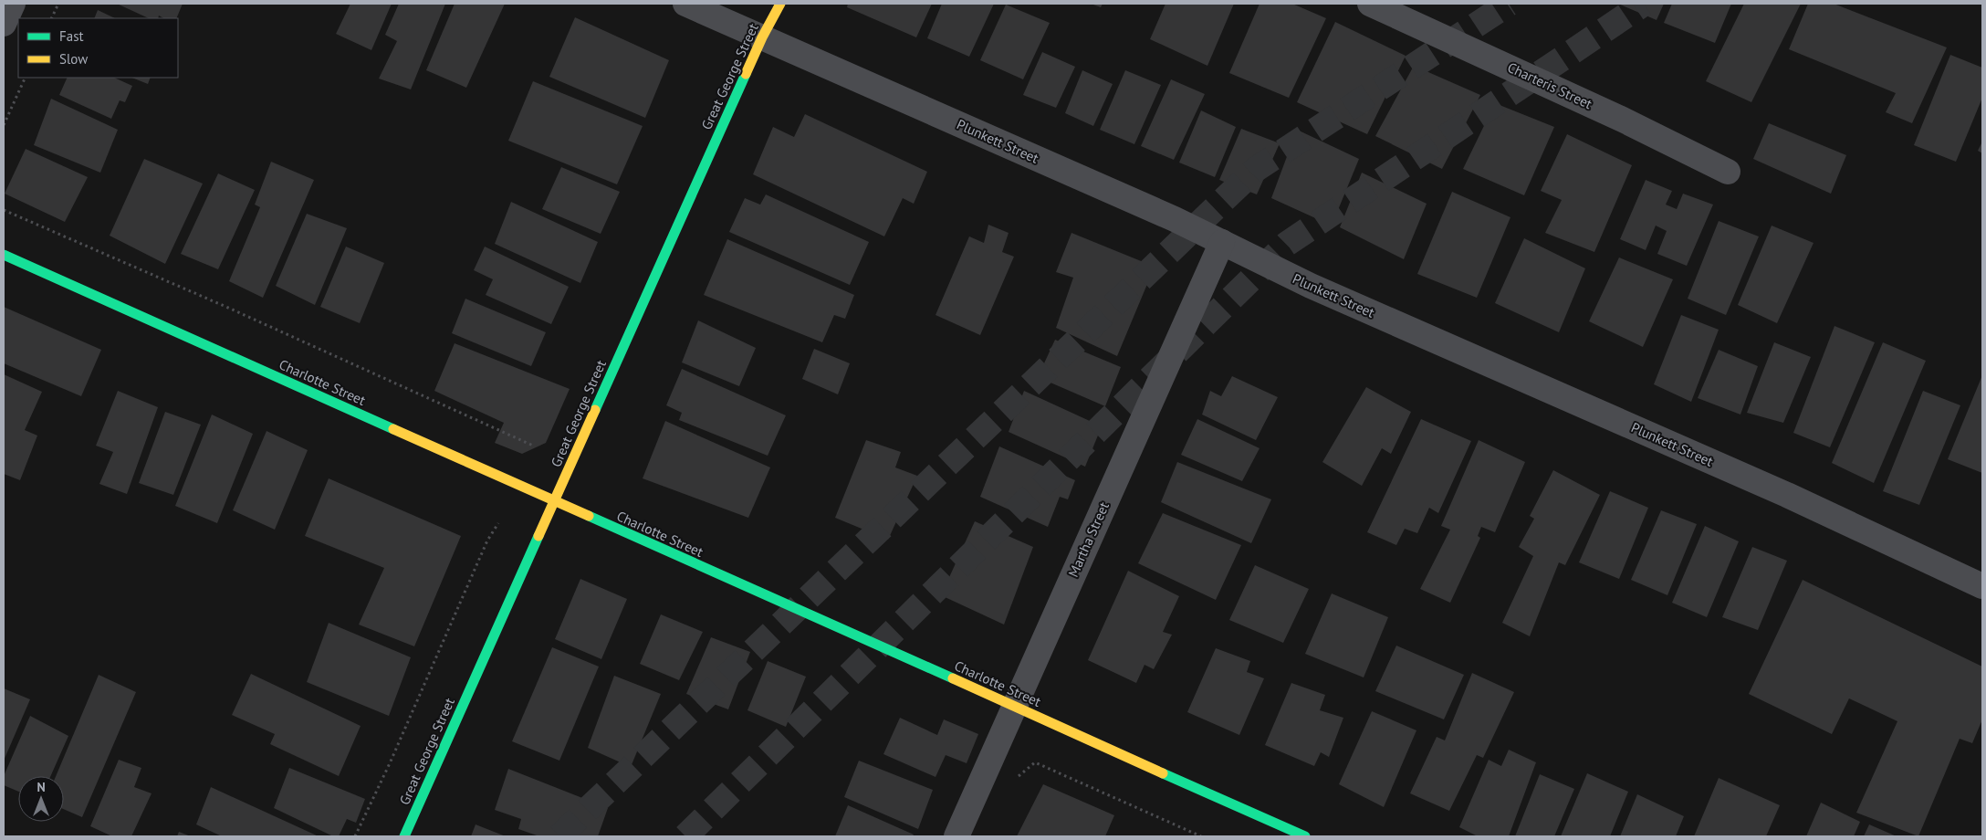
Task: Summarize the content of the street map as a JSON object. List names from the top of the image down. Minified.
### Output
{"streets":{"street":["Great George Street","Charteris Street","Plunkett Street","Charlotte Street","Martha Street"]},"crossings":[["Great George Street","Plunkett Street"],["Great George Street","Charlotte Street"],["Plunkett Street","Martha Street"],["Charlotte Street","Martha Street"]],"legend":["Fast","Slow"],"north":"top"}
